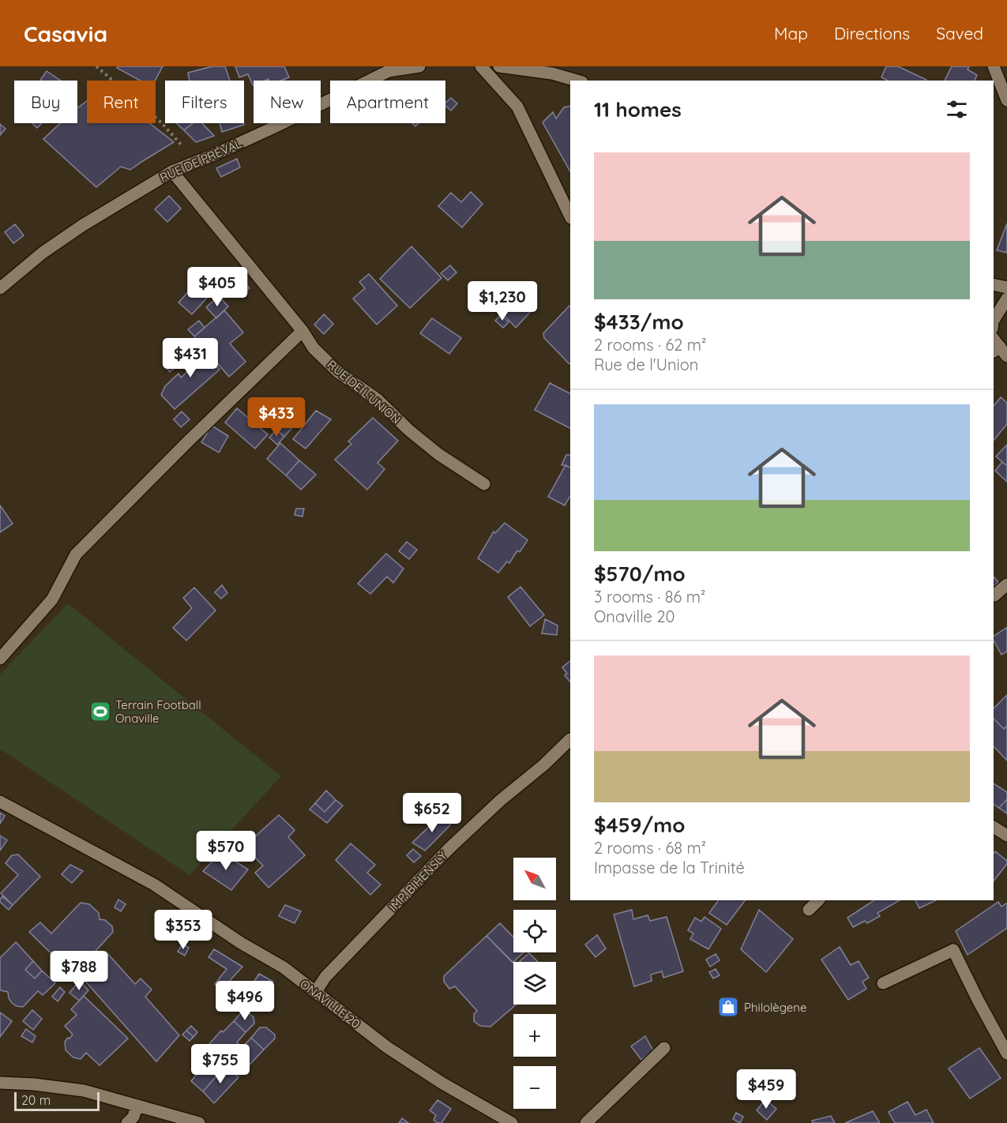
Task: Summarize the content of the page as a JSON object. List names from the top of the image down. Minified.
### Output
{"streets":{"street":["RUE DE PRÉVAL","RUE DE L'UNION","IMP. BIHENSLY","ONAVILLE 20"]},"crossings":[["RUE DE PRÉVAL","RUE DE L'UNION"],["IMP. BIHENSLY","ONAVILLE 20"]],"places":{"sports":["Terrain Football Onaville"],"shop":["Philolègene"]},"scale_bar":"20 m","north":"top left","page":{"header":"Casavia","nav":["Map","Directions","Saved"],"chip":["Buy","Rent","Filters","New","Apartment"],"heading":"11 homes","list":[{"name":"$433/mo","note":"2 rooms · 62 m² · Rue de l'Union"},{"name":"$570/mo","note":"3 rooms · 86 m² · Onaville 20"},{"name":"$459/mo","note":"2 rooms · 68 m² · Impasse de la Trinité"}],"price":["$405","$1,230","$431","$433","$652","$570","$353","$788","$496","$755","$459"],"map_buttons":["+","−"],"scale":"20 m"}}
